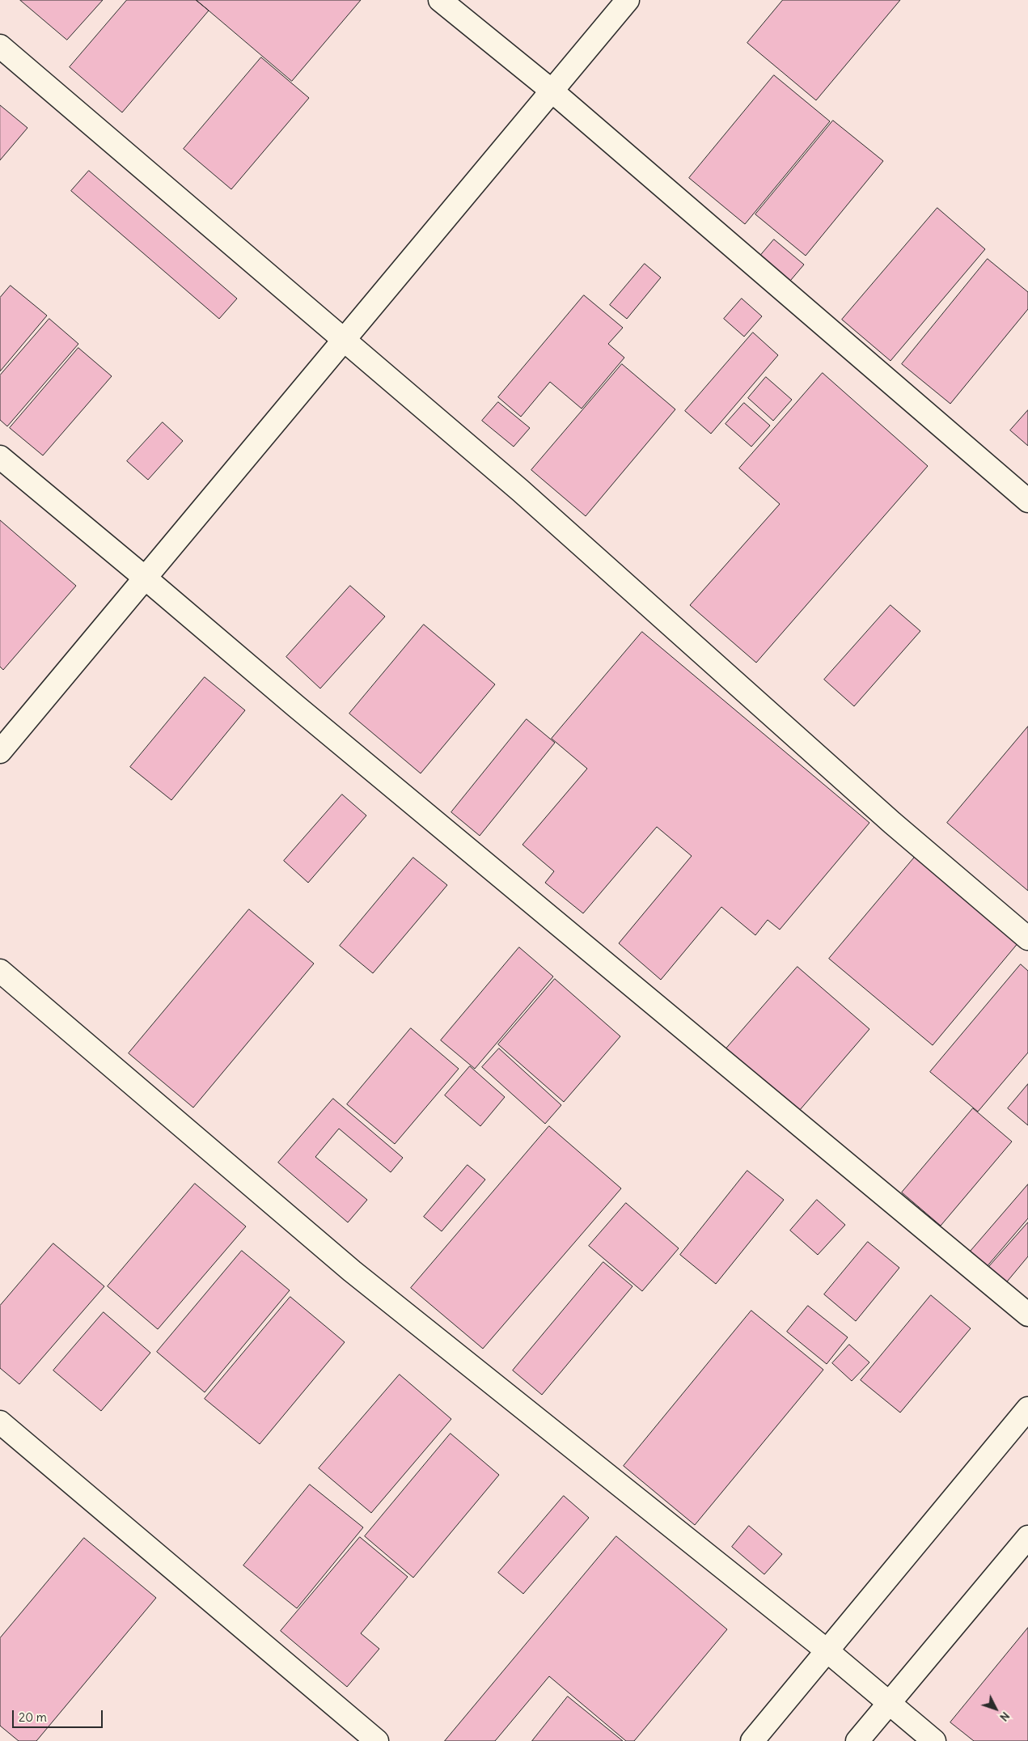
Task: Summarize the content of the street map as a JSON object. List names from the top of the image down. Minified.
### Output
{"scale_bar":"20 m","north":"bottom right"}
